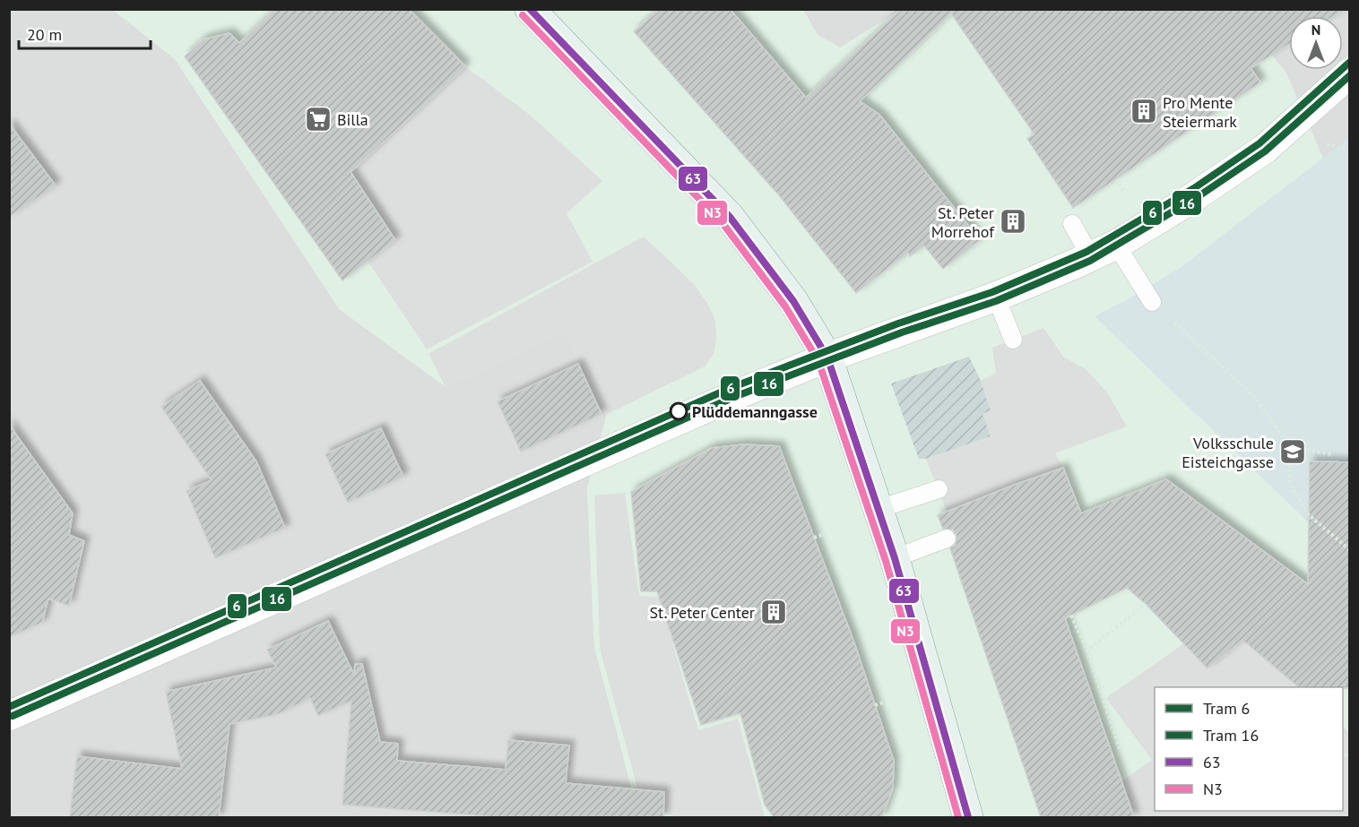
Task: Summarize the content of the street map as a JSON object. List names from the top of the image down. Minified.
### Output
{"places":{"building":["Pro Mente Steiermark","St. Peter Morrehof","St. Peter Center"],"supermarket":["Billa"],"other":["Plüddemanngasse"],"school or university":["Volksschule Eisteichgasse"]},"lines":["transit line 63","transit line N3","tram line 6","tram line 16"],"legend":["Tram 6","Tram 16","63","N3"],"scale_bar":"20 m","north":"top"}
